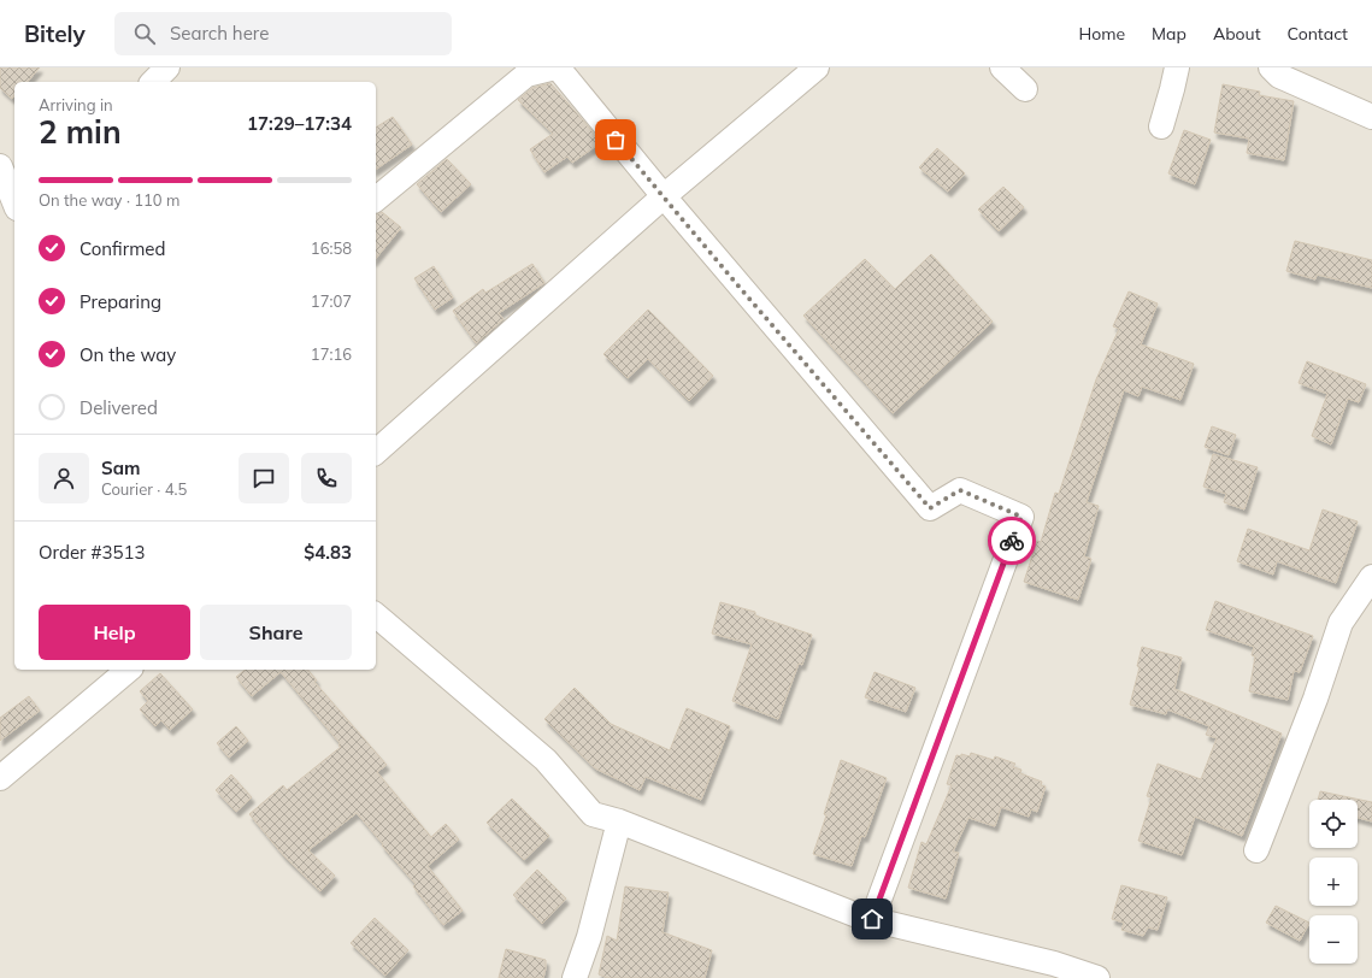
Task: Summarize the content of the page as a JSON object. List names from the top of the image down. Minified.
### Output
{"page":{"header":"Bitely","search":"Search here","nav":["Home","Map","About","Contact"],"heading":["2 min","Arriving in","17:29–17:34"],"panel":["Sam","Courier · 4.5","Order #3513","$4.83"],"bar":"On the way · 110 m","list":[["Confirmed","16:58"],["Preparing","17:07"],["On the way","17:16"],"Delivered"],"buttons":["Help","Share"],"map_buttons":["+","−"]}}
